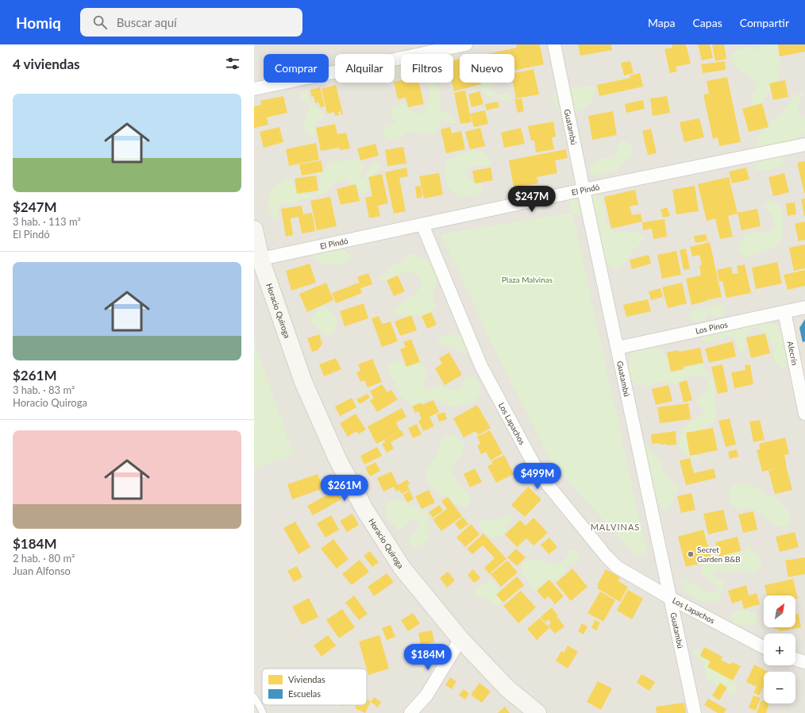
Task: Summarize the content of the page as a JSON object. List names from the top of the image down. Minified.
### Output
{"streets":{"main road":["Horacio Quiroga"],"street":["Guatambú","El Pindó","Los Pinos","Alecrín","Los Lapachos"]},"crossings":[["Guatambú","El Pindó"],["Guatambú","Los Pinos"],["Guatambú","Los Lapachos"],["El Pindó","Horacio Quiroga"],["El Pindó","Los Lapachos"],["Los Pinos","Alecrín"]],"districts":["MALVINAS"],"parks":["Plaza Malvinas"],"places":["Secret Garden B&B"],"legend":["Viviendas","Escuelas"],"north":"top right","page":{"header":"Homiq","search":"Buscar aquí","nav":["Mapa","Capas","Compartir"],"heading":"4 viviendas","chip":["Comprar","Alquilar","Filtros","Nuevo"],"list":[{"name":"$247M","note":"3 hab. · 113 m² · El Pindó"},{"name":"$261M","note":"3 hab. · 83 m² · Horacio Quiroga"},{"name":"$184M","note":"2 hab. · 80 m² · Juan Alfonso"}],"price":["$247M","$499M","$261M","$184M"],"map_buttons":["+","−"]}}
